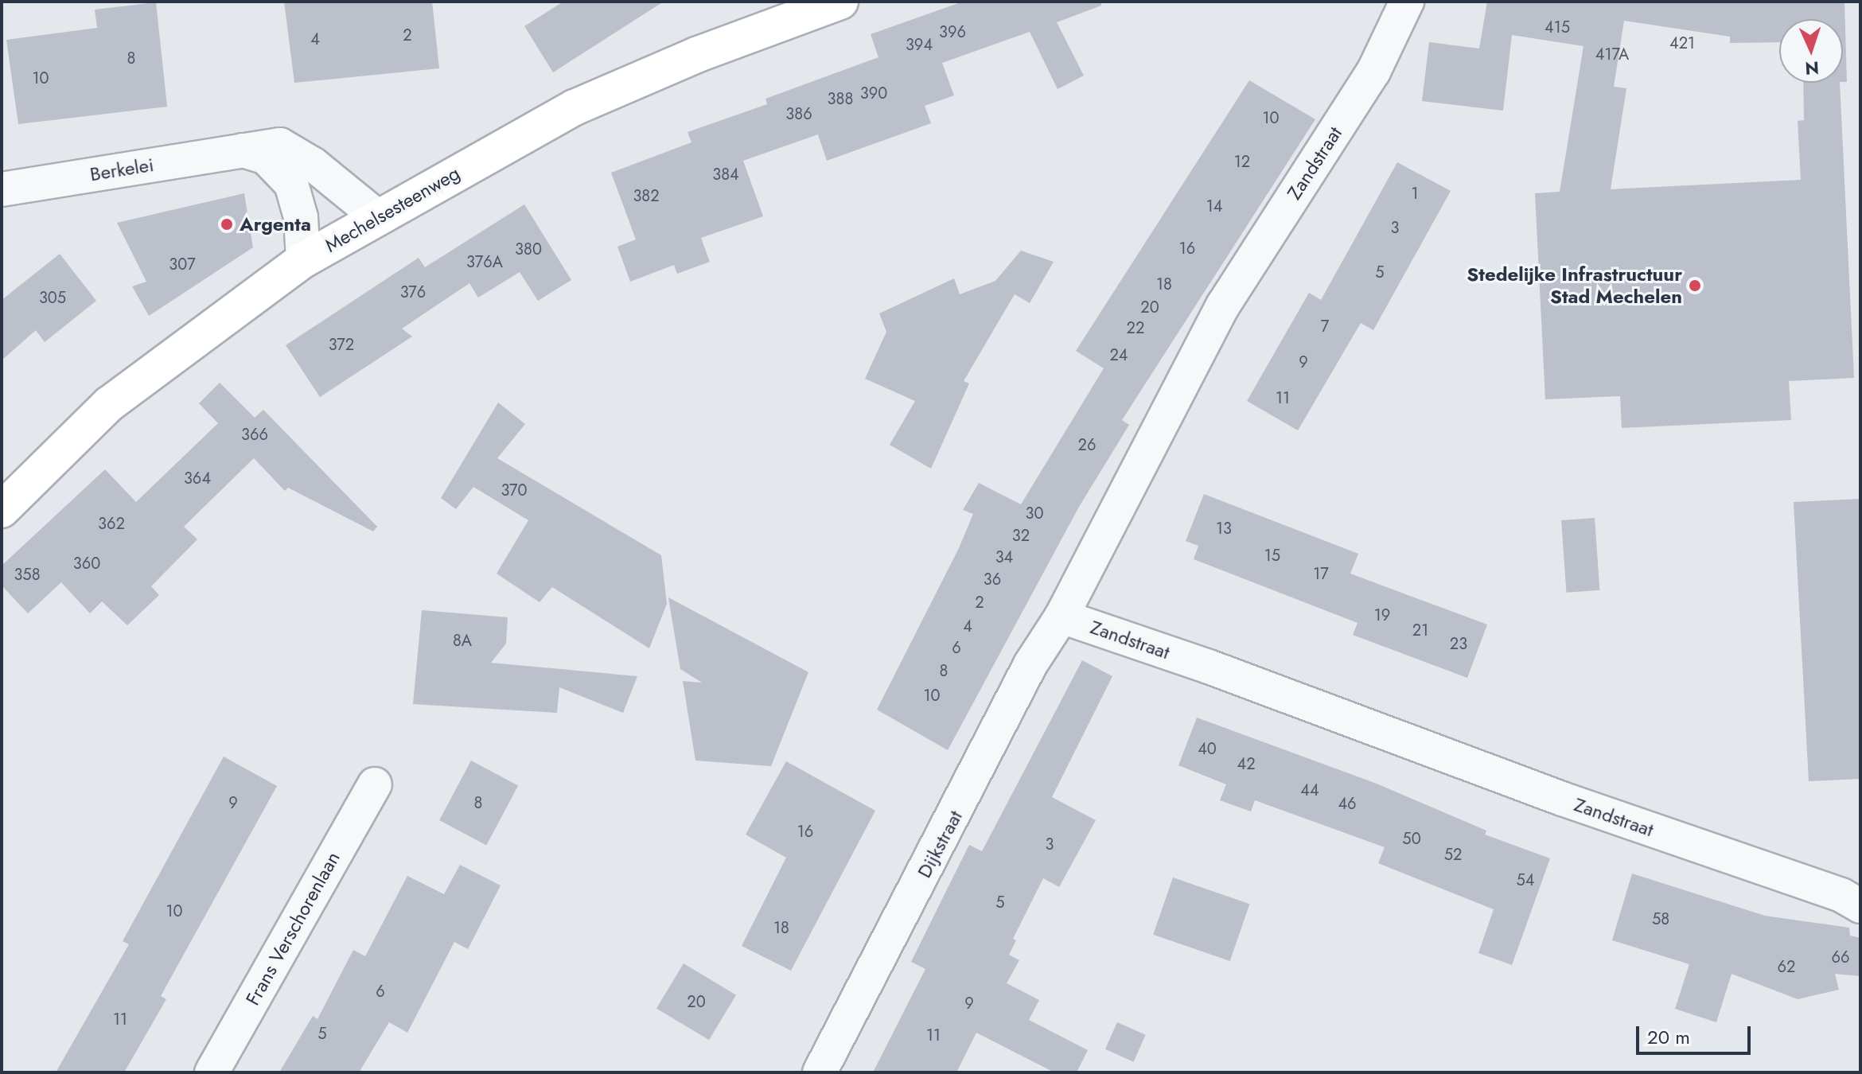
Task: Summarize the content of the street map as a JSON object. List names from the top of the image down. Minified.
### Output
{"streets":{"main road":["Mechelsesteenweg"],"street":["Zandstraat","Berkelei","Dijkstraat","Frans Verschorenlaan"]},"crossings":[["Zandstraat","Dijkstraat"],["Berkelei","Mechelsesteenweg"]],"places":["Argenta","Stedelijke Infrastructuur Stad Mechelen"],"house_numbers":["415","396","2","4","421","394","417A","8","10","390","388","386","10","12","384","1","382","14","3","16","380","376A","307","5","18","376","305","20","7","22","372","24","9","11","366","26","364","370","30","362","13","32","15","34","360","17","358","36","2","19","4","21","8A","23","6","8","10","40","42","44","9","8","46","16","50","3","52","54","5","10","58","18","66","62","6","20","9","11","5","11"],"scale_bar":"20 m","north":"bottom"}
